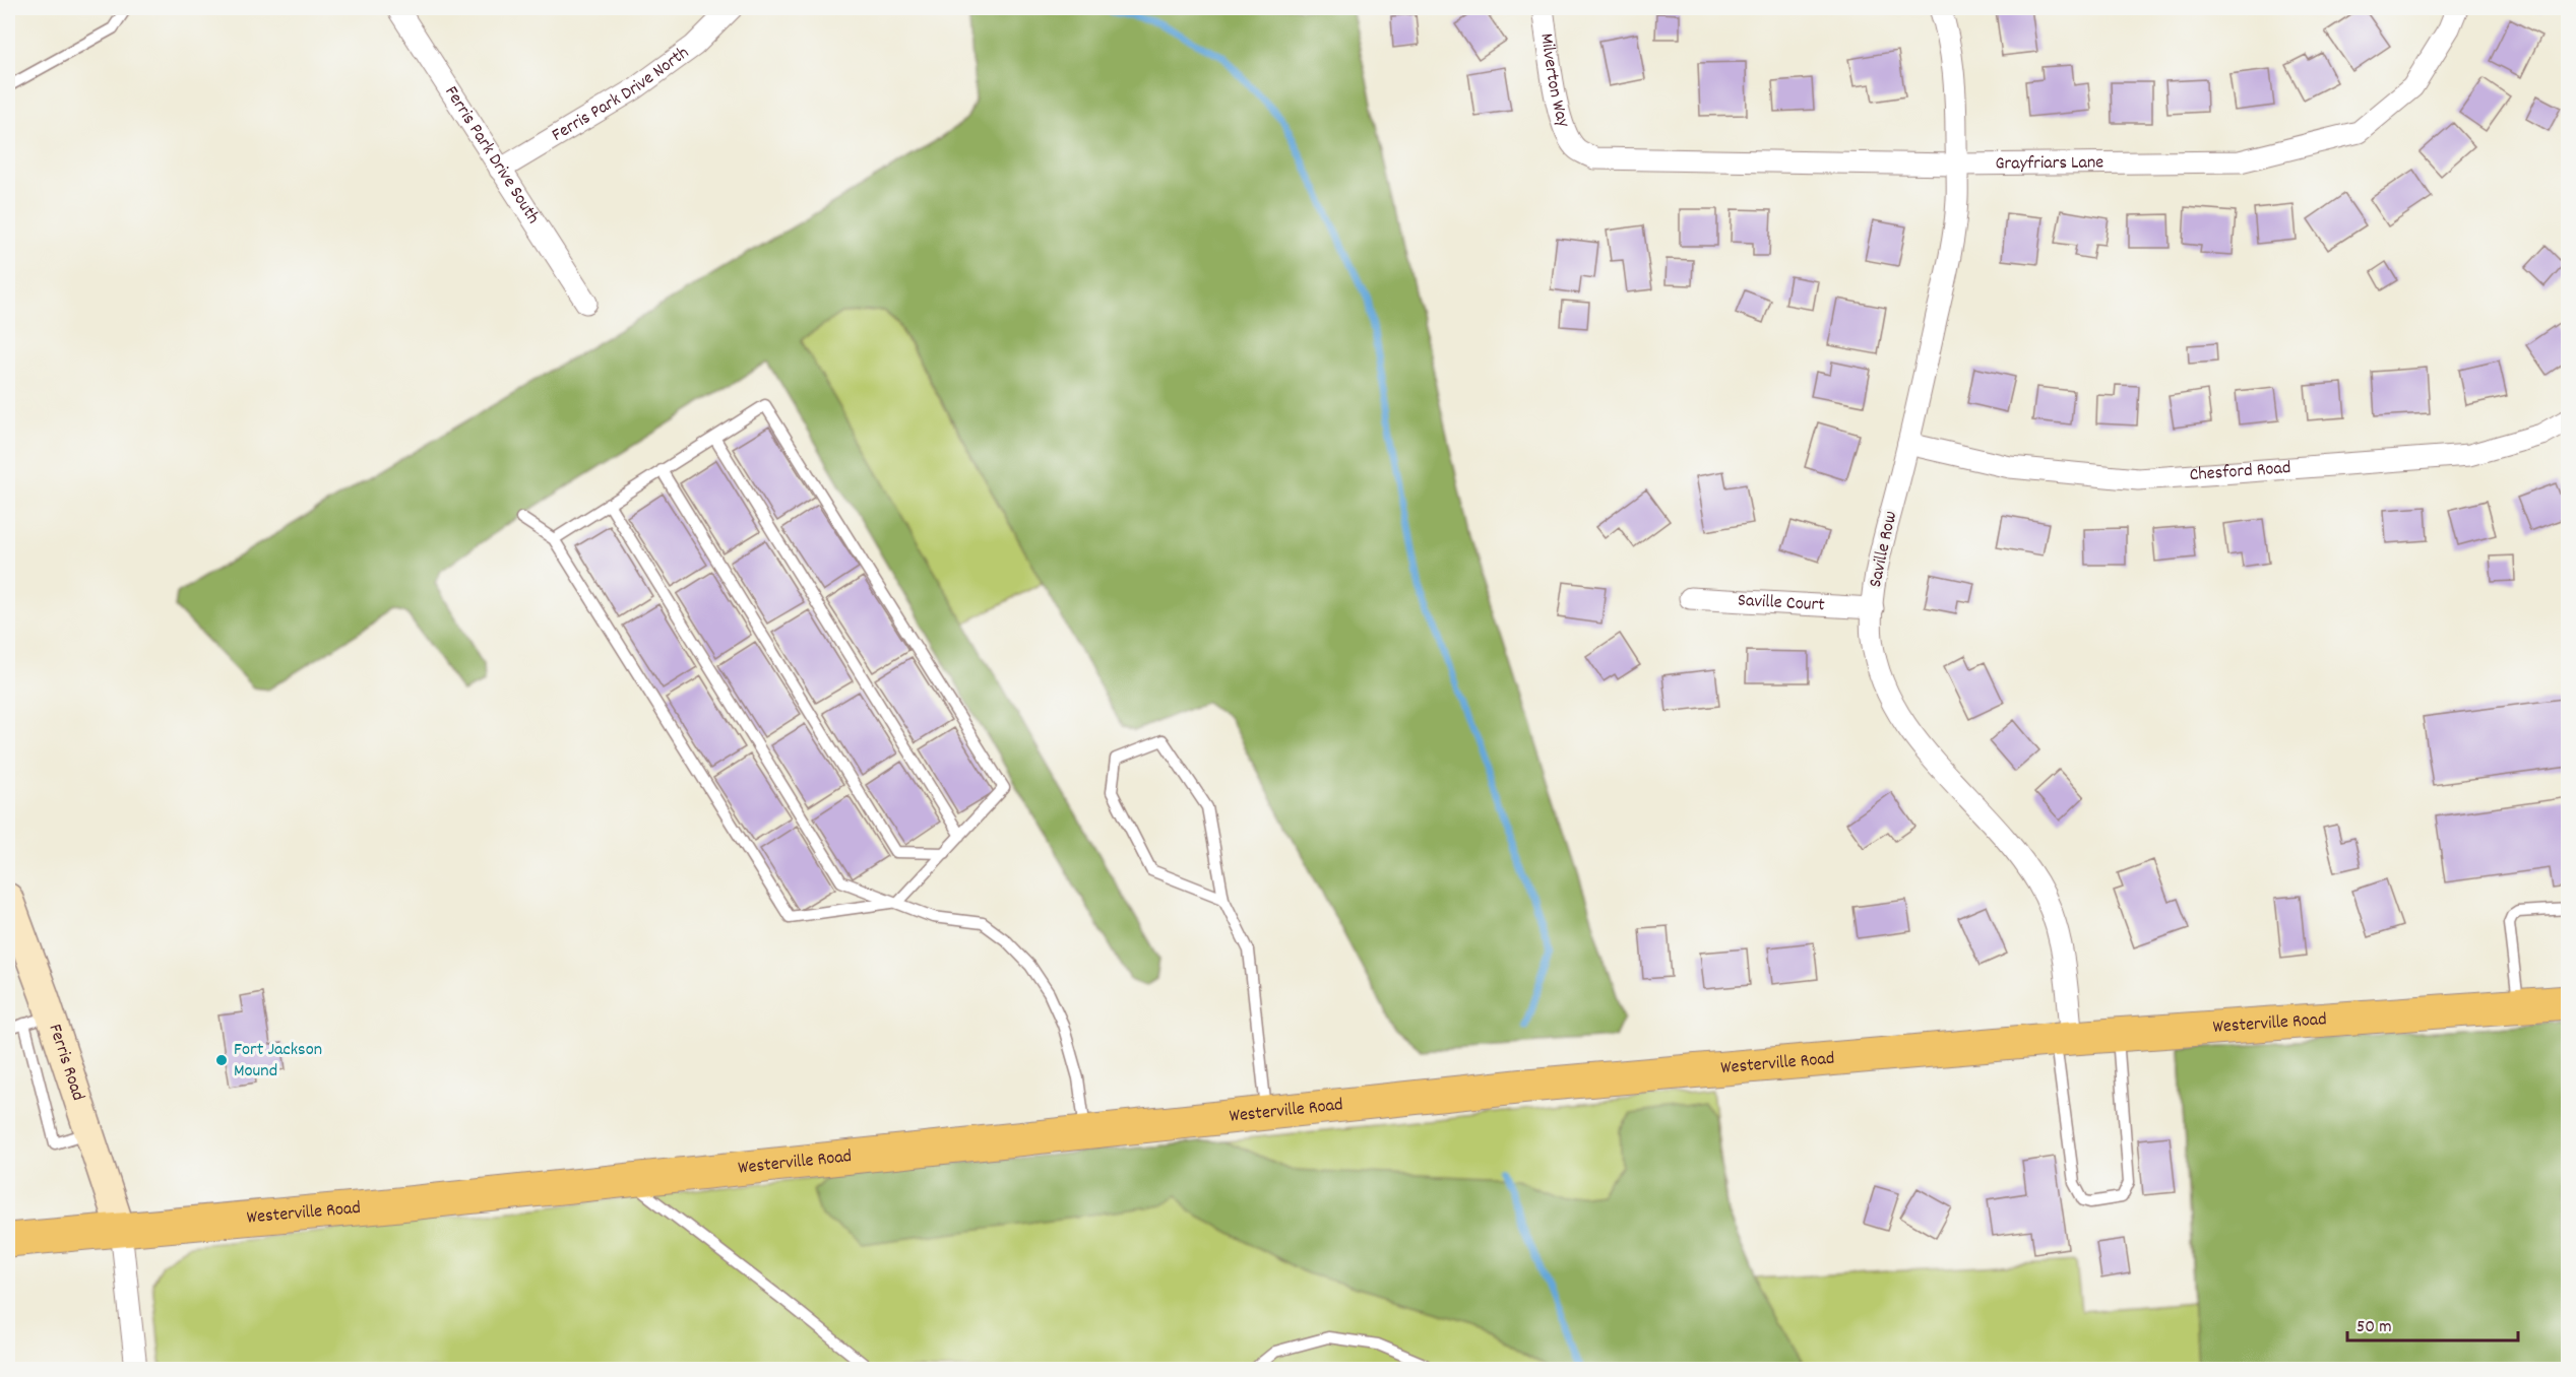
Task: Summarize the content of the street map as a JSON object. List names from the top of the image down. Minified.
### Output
{"streets":{"main road":["Westerville Road","Ferris Road"],"street":["Milverton Way","Ferris Park Drive North","Ferris Park Drive South","Grayfriars Lane","Chesford Road","Saville Row","Saville Court"]},"crossings":[["Milverton Way","Grayfriars Lane"],["Ferris Park Drive North","Ferris Park Drive South"],["Grayfriars Lane","Saville Row"],["Chesford Road","Saville Row"],["Saville Row","Saville Court"],["Saville Row","Westerville Road"],["Westerville Road","Ferris Road"]],"places":["Fort Jackson Mound"],"scale_bar":"50 m"}
